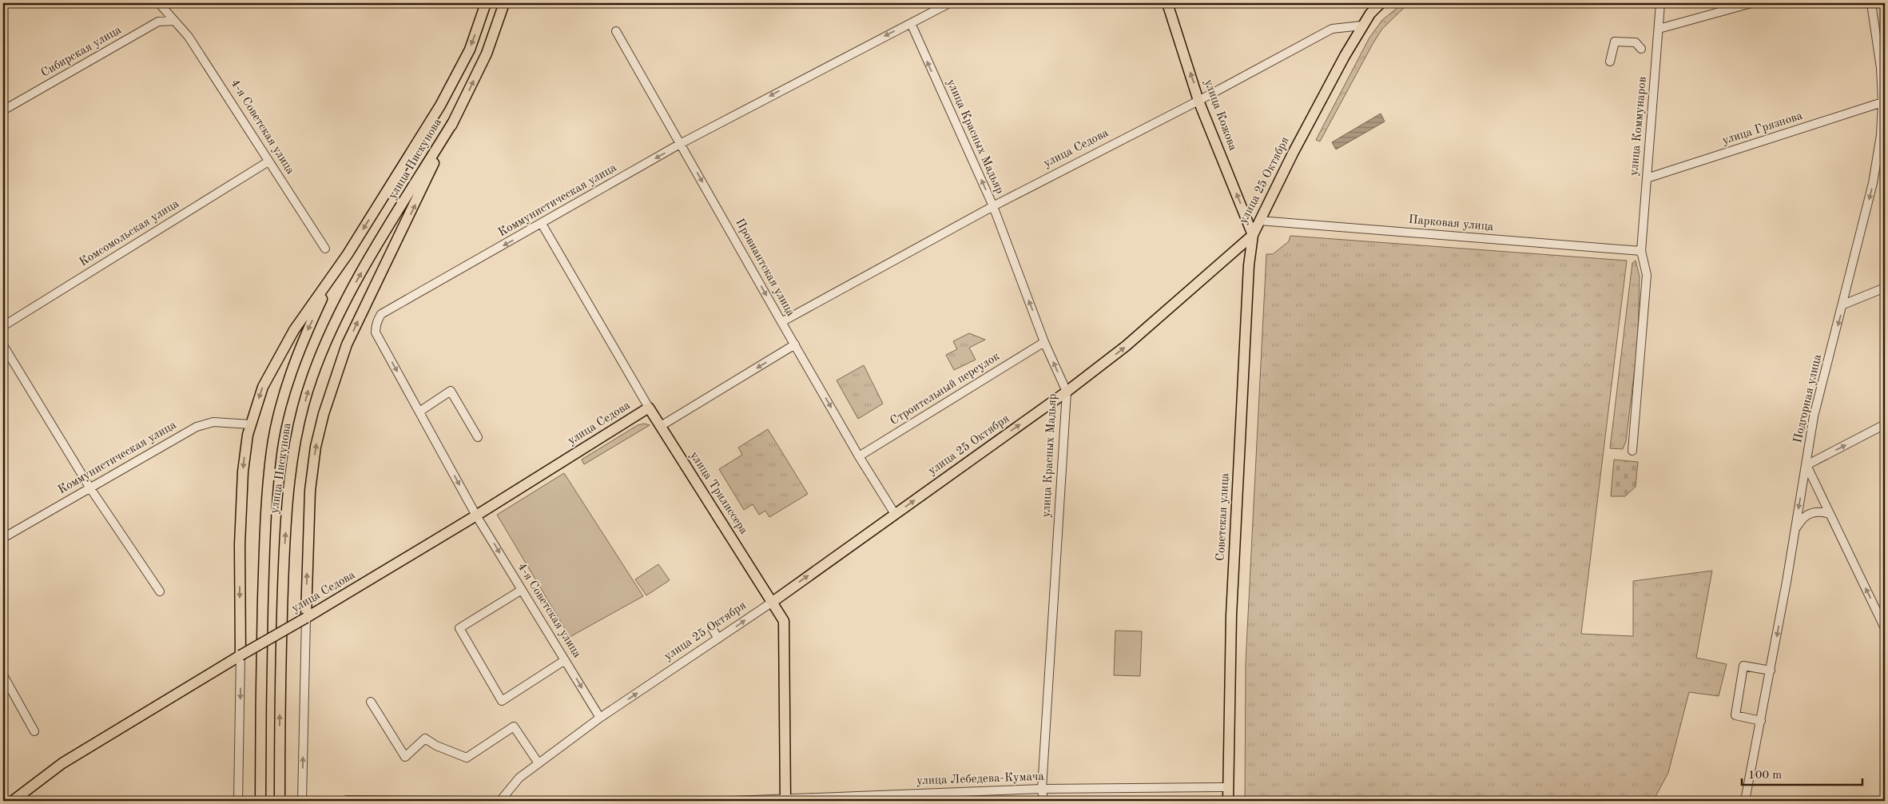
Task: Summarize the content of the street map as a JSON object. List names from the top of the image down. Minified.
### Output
{"streets":{"main road":["улица Кожова","улица Седова","улица Пискунова","улица 25 Октября","улица Трилиссера","Советская улица"],"street":["Сибирская улица","улица Коммунаров","4-я Советская улица","улица Грязнова","улица Красных Мадьяр","Коммунистическая улица","Парковая улица","Комсомольская улица","Провиантская улица","Строительный переулок","Подгорная улица","улица Лебедева-Кумача"]},"crossings":[["Сибирская улица","4-я Советская улица"],["улица Кожова","улица Седова"],["улица Кожова","улица 25 Октября"],["улица Кожова","Советская улица"],["улица Коммунаров","улица Грязнова"],["улица Коммунаров","Парковая улица"],["4-я Советская улица","улица Седова"],["4-я Советская улица","улица 25 Октября"],["4-я Советская улица","Коммунистическая улица"],["4-я Советская улица","Комсомольская улица"],["улица Грязнова","Подгорная улица"],["улица Красных Мадьяр","улица Седова"],["улица Красных Мадьяр","улица 25 Октября"],["улица Красных Мадьяр","Коммунистическая улица"],["улица Красных Мадьяр","Строительный переулок"],["улица Красных Мадьяр","улица Лебедева-Кумача"],["улица Седова","улица Пискунова"],["улица Седова","улица 25 Октября"],["улица Седова","Коммунистическая улица"],["улица Седова","Провиантская улица"],["улица Седова","улица Трилиссера"],["улица 25 Октября","Парковая улица"],["улица 25 Октября","Провиантская улица"],["улица 25 Октября","улица Трилиссера"],["улица 25 Октября","Советская улица"],["Коммунистическая улица","Провиантская улица"],["Коммунистическая улица","улица Трилиссера"],["Провиантская улица","Строительный переулок"],["улица Трилиссера","улица Лебедева-Кумача"],["Советская улица","улица Лебедева-Кумача"]],"one_way":["улица Кожова","улица Красных Мадьяр","улица 25 Октября","Провиантская улица","Подгорная улица"],"scale_bar":"100 m"}
